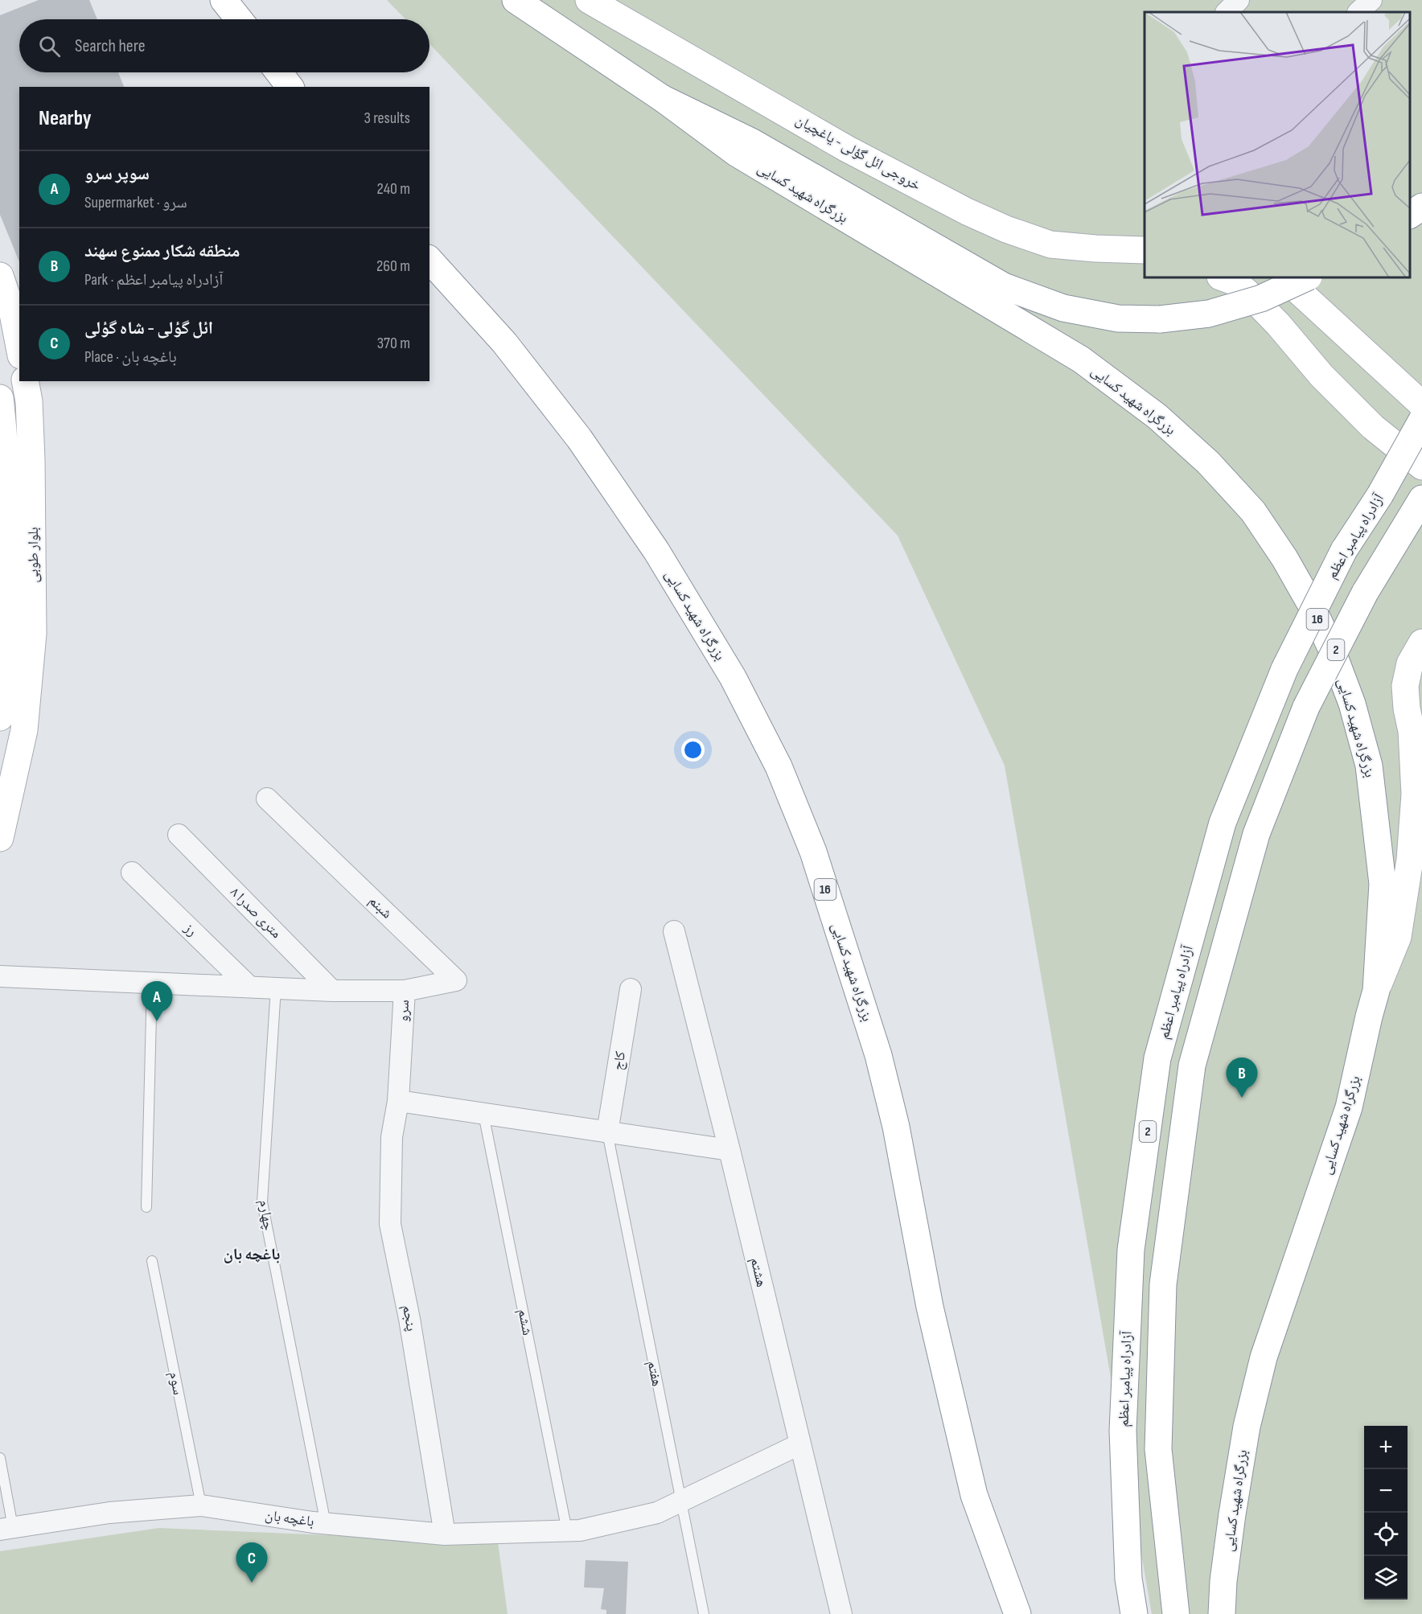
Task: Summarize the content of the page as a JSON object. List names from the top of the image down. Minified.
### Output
{"streets":{"main road":["خروجی ائل گؤلی - یاغچیان","بزرگراه شهید کسایی","آزادراه پیامبر اعظم","بلوار طوبی","16","2"],"street":["شبنم","۸ متری صدرا","رز","سرو","کاج","هشتم","پنجم","باغچه بان"],"lane":["چهارم","ششم","هفتم","سوم"]},"crossings":[["شبنم","سرو"],["۸ متری صدرا","سرو"],["رز","سرو"],["سرو","چهارم"],["سرو","پنجم"],["کاج","هفتم"],["چهارم","باغچه بان"],["هشتم","باغچه بان"],["پنجم","باغچه بان"],["ششم","باغچه بان"],["هفتم","باغچه بان"],["سوم","باغچه بان"]],"districts":["باغچه بان"],"page":{"search":"Search here","heading":["Nearby","3 results"],"list":[{"mark":"A","name":"سوپر سرو","note":"Supermarket · سرو","value":"240 m"},{"mark":"B","name":"منطقه شکار ممنوع سهند","note":"Park · آزادراه پیامبر اعظم","value":"260 m"},{"mark":"C","name":"ائل گؤلی - شاه گؤلی","note":"Place · باغچه بان","value":"370 m"}],"pins":["A","B","C"],"map_buttons":["+","−"]}}
